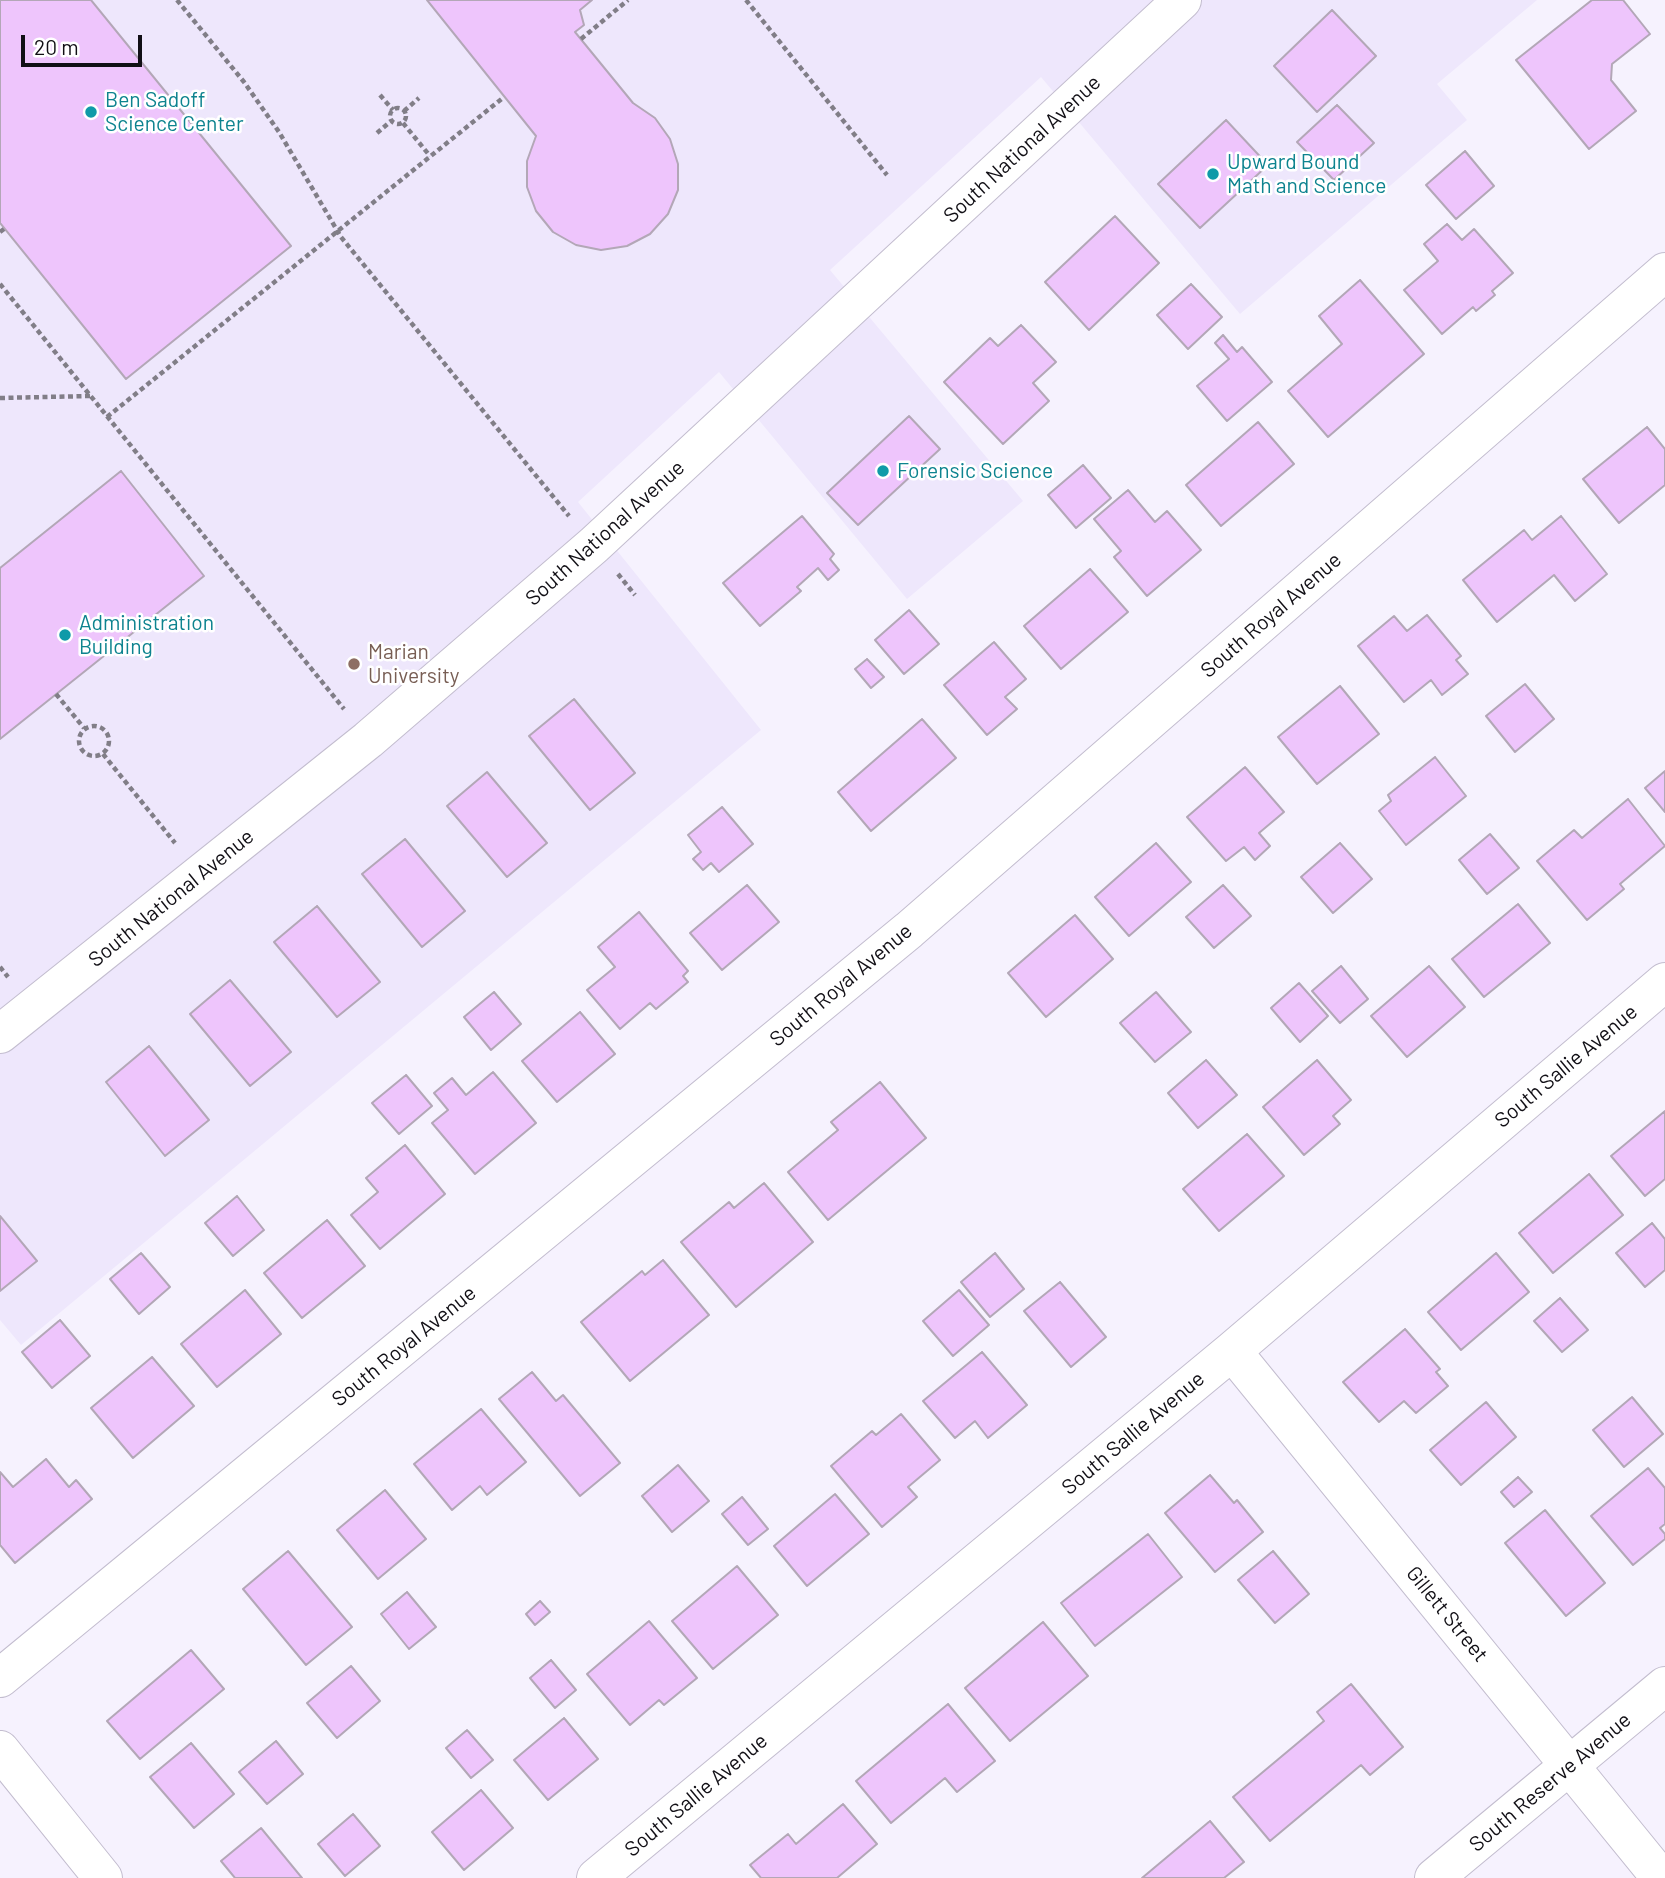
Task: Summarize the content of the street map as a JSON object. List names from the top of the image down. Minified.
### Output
{"streets":{"street":["South National Avenue","South Royal Avenue","South Sallie Avenue","Gillett Street","South Reserve Avenue"]},"crossings":[["South Sallie Avenue","Gillett Street"],["Gillett Street","South Reserve Avenue"]],"places":["Ben Sadoff Science Center","Upward Bound Math and Science","Forensic Science","Administration Building","Marian University"],"scale_bar":"20 m"}
